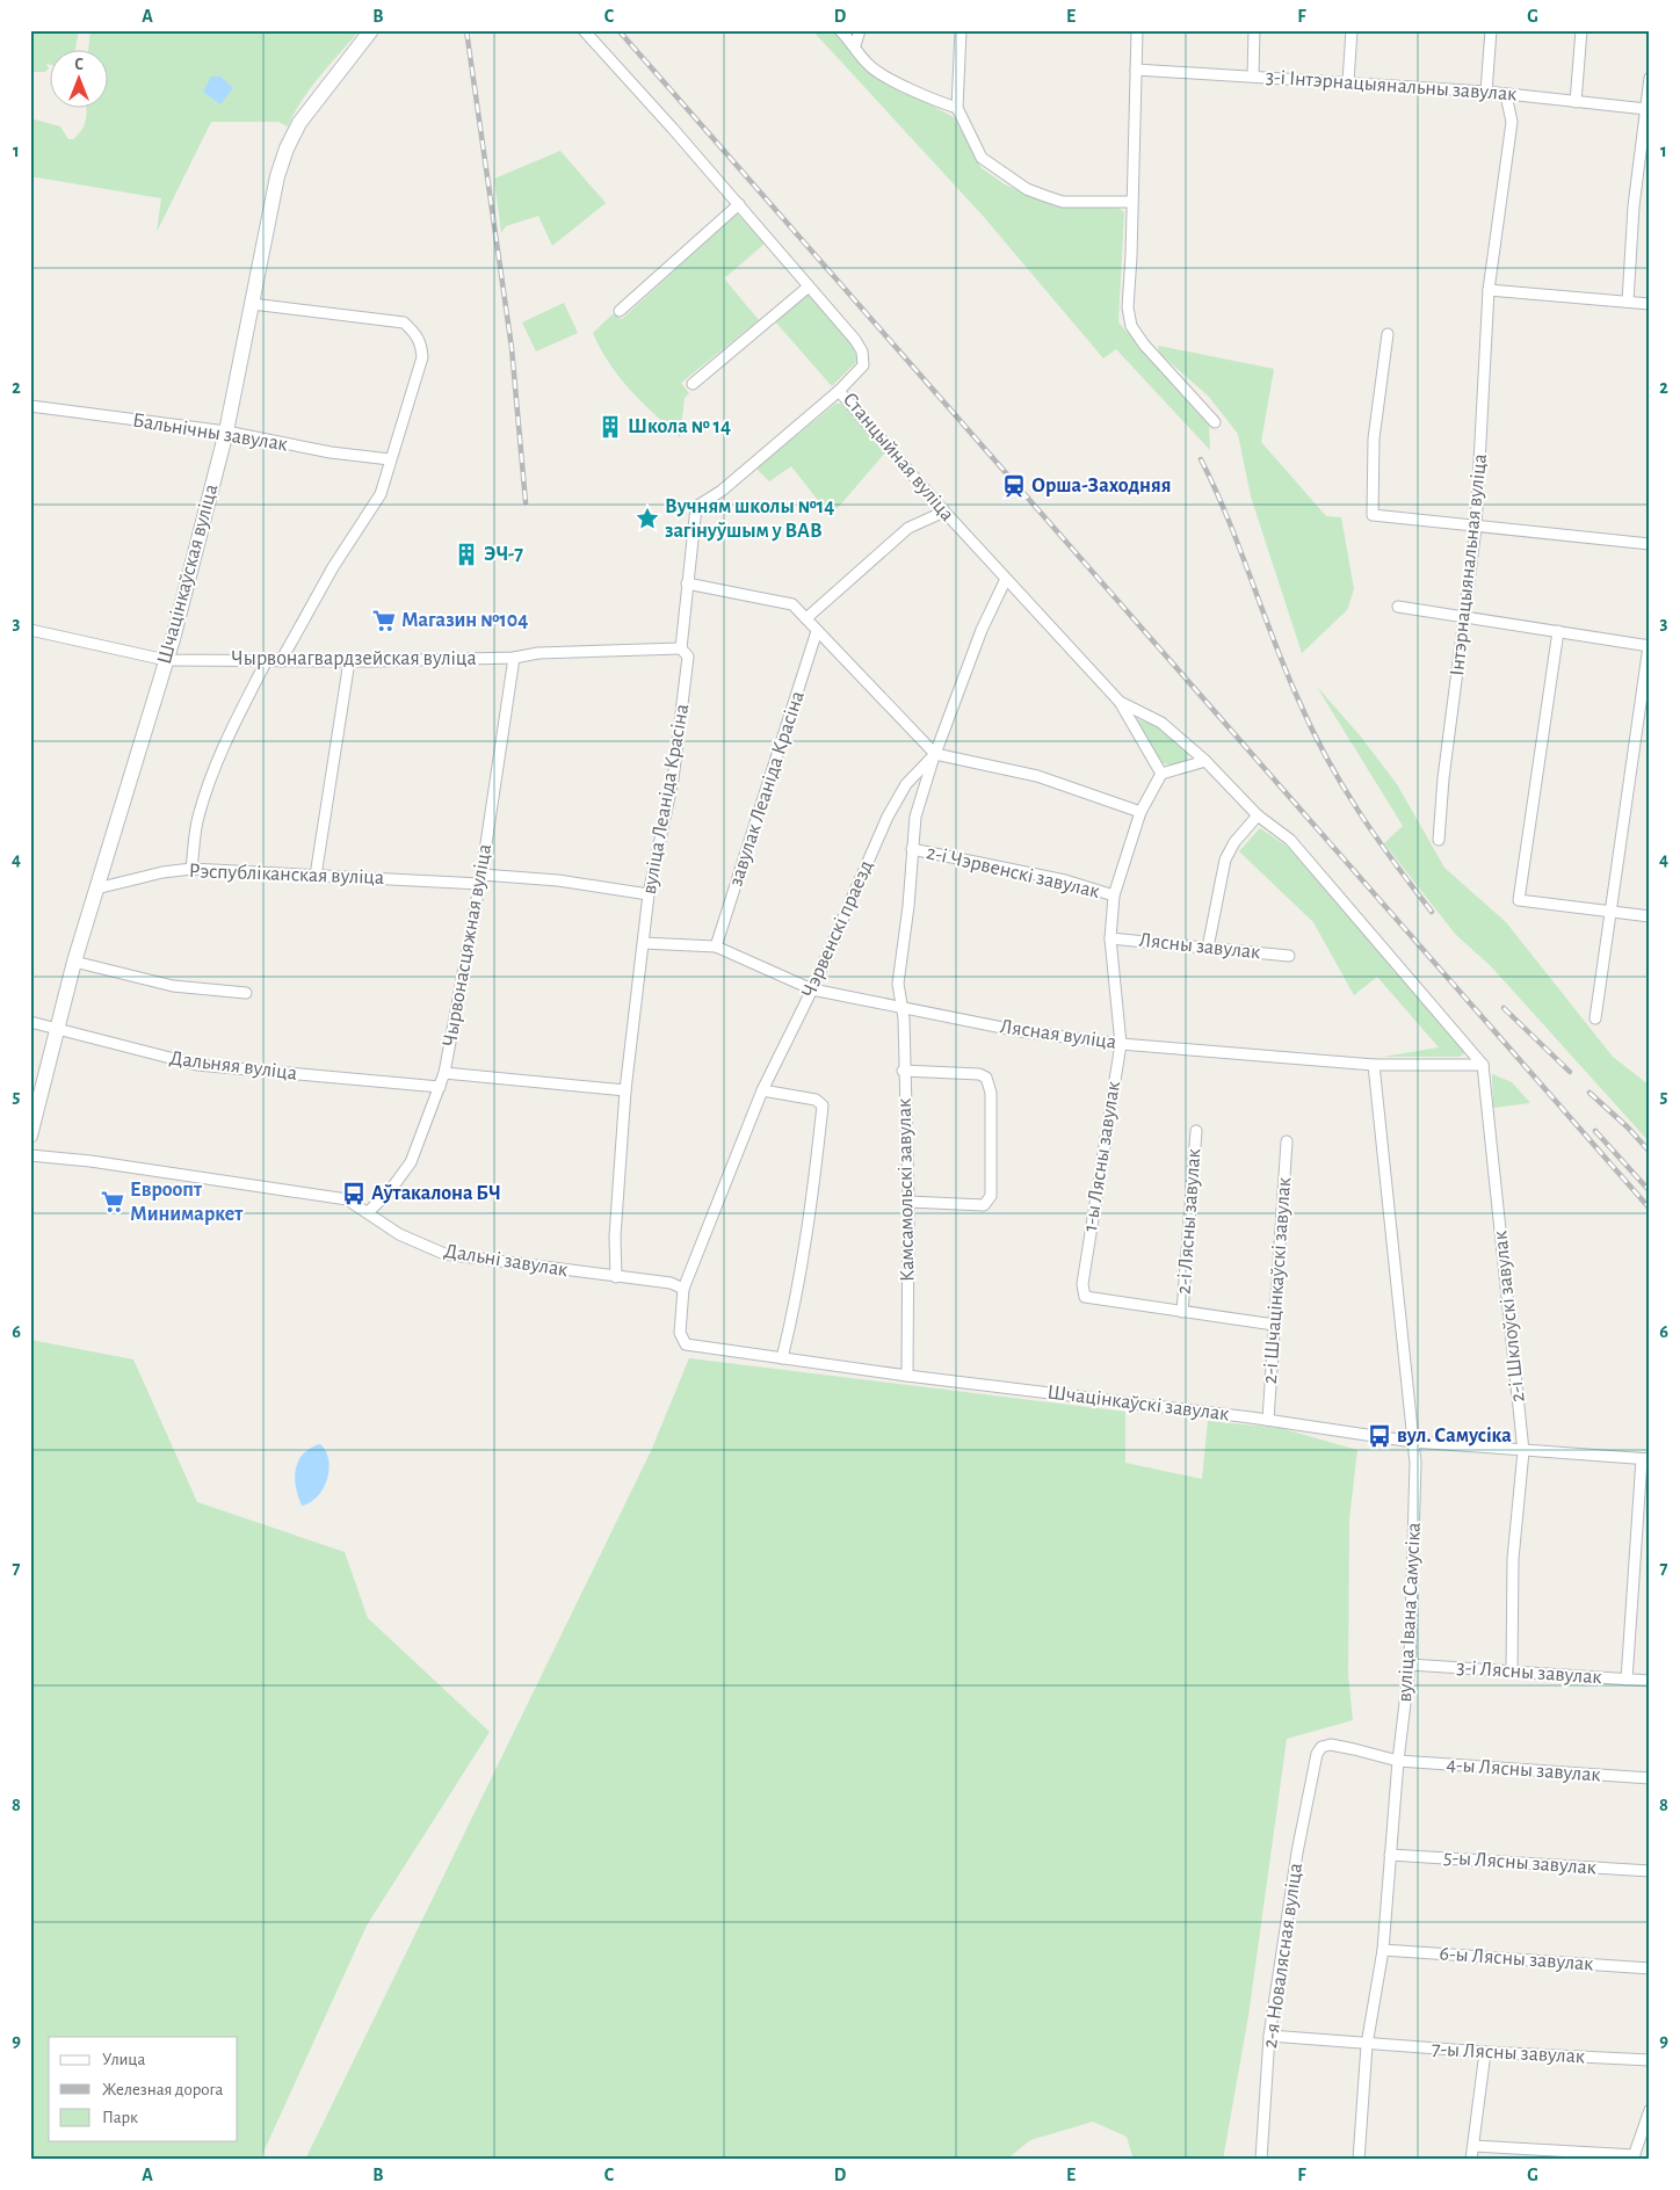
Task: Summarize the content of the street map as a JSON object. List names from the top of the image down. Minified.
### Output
{"streets":{"street":["3-і Інтэрнацыянальны завулак","Бальнічны завулак","Станцыйная вуліца","Інтэрнацыянальная вуліца","Шчацінкаўская вуліца","Чырвонагвардзейская вуліца","завулак Леаніда Красіна","вуліца Леаніда Красіна","2-і Чэрвенскі завулак","Рэспубліканская вуліца","Чэрвенскі праезд","Чырвонасцяжная вуліца","Лясны завулак","Лясная вуліца","Дальняя вуліца","1-ы Лясны завулак","Камсамольскі завулак","2-і Лясны завулак","Дальні завулак","2-і Шчацінкаўскі завулак","2-і Шклоўскі завулак","Шчацінкаўскі завулак","вуліца Івана Самусіка","3-і Лясны завулак","4-ы Лясны завулак","5-ы Лясны завулак","2-я Новалясная вуліца","6-ы Лясны завулак","7-ы Лясны завулак"]},"crossings":[["3-і Інтэрнацыянальны завулак","Інтэрнацыянальная вуліца"],["Бальнічны завулак","Шчацінкаўская вуліца"],["Станцыйная вуліца","вуліца Леаніда Красіна"],["Станцыйная вуліца","Чэрвенскі праезд"],["Шчацінкаўская вуліца","Чырвонагвардзейская вуліца"],["Шчацінкаўская вуліца","Рэспубліканская вуліца"],["Шчацінкаўская вуліца","Дальняя вуліца"],["Чырвонагвардзейская вуліца","вуліца Леаніда Красіна"],["Чырвонагвардзейская вуліца","Чырвонасцяжная вуліца"],["завулак Леаніда Красіна","Лясная вуліца"],["вуліца Леаніда Красіна","Рэспубліканская вуліца"],["вуліца Леаніда Красіна","Лясная вуліца"],["вуліца Леаніда Красіна","Дальні завулак"],["2-і Чэрвенскі завулак","1-ы Лясны завулак"],["2-і Чэрвенскі завулак","Камсамольскі завулак"],["Рэспубліканская вуліца","Чырвонасцяжная вуліца"],["Чэрвенскі праезд","Лясная вуліца"],["Чэрвенскі праезд","Камсамольскі завулак"],["Чэрвенскі праезд","Дальні завулак"],["Чэрвенскі праезд","Шчацінкаўскі завулак"],["Чырвонасцяжная вуліца","Дальняя вуліца"],["Чырвонасцяжная вуліца","Дальні завулак"],["Лясны завулак","1-ы Лясны завулак"],["Лясная вуліца","1-ы Лясны завулак"],["Лясная вуліца","Камсамольскі завулак"],["Лясная вуліца","2-і Шклоўскі завулак"],["Лясная вуліца","вуліца Івана Самусіка"],["1-ы Лясны завулак","2-і Лясны завулак"],["Камсамольскі завулак","Шчацінкаўскі завулак"],["Дальні завулак","Шчацінкаўскі завулак"],["2-і Шчацінкаўскі завулак","Шчацінкаўскі завулак"],["2-і Шклоўскі завулак","Шчацінкаўскі завулак"],["2-і Шклоўскі завулак","3-і Лясны завулак"],["Шчацінкаўскі завулак","вуліца Івана Самусіка"],["вуліца Івана Самусіка","3-і Лясны завулак"],["вуліца Івана Самусіка","4-ы Лясны завулак"],["вуліца Івана Самусіка","5-ы Лясны завулак"],["вуліца Івана Самусіка","6-ы Лясны завулак"],["вуліца Івана Самусіка","7-ы Лясны завулак"],["4-ы Лясны завулак","2-я Новалясная вуліца"],["2-я Новалясная вуліца","7-ы Лясны завулак"]],"places":{"building":["Школа № 14","ЭЧ-7"],"station":["Орша-Заходняя"],"place":["Вучням школы №14 загінуўшым у ВАВ"],"supermarket":["Магазин №104","Евроопт Минимаркет"],"bus stop":["Аўтакалона БЧ","вул. Самусіка"]},"legend":["Улица","Железная дорога","Парк"],"north":"top","grid":{"columns":["A","B","C","D","E","F","G"],"rows":["1","2","3","4","5","6","7","8","9"]}}
